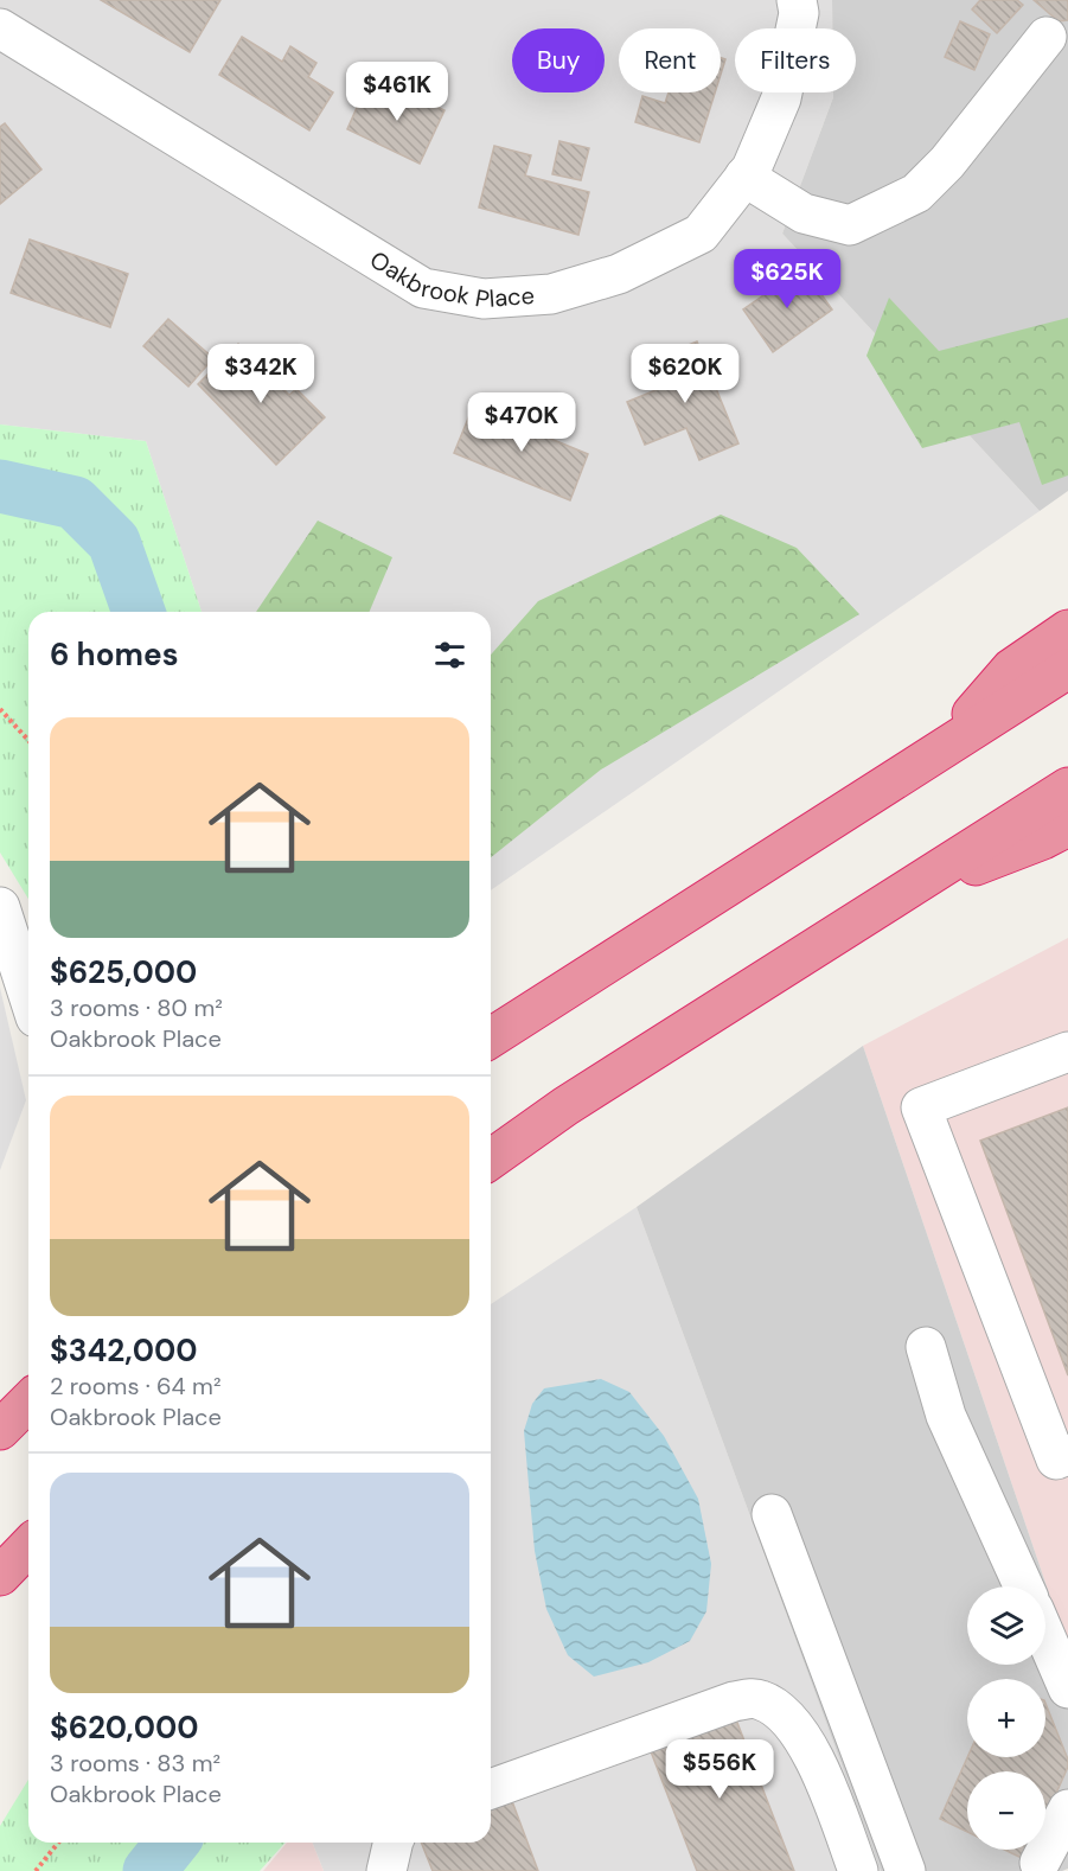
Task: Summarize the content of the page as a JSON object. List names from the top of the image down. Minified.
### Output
{"streets":{"street":["Oakbrook Place"]},"page":{"chip":["Buy","Rent","Filters"],"price":["$461K","$625K","$342K","$620K","$470K","$556K"],"heading":"6 homes","list":[{"name":"$625,000","note":"3 rooms · 80 m² · Oakbrook Place"},{"name":"$342,000","note":"2 rooms · 64 m² · Oakbrook Place"},{"name":"$620,000","note":"3 rooms · 83 m² · Oakbrook Place"}],"map_buttons":["+","−"]}}
